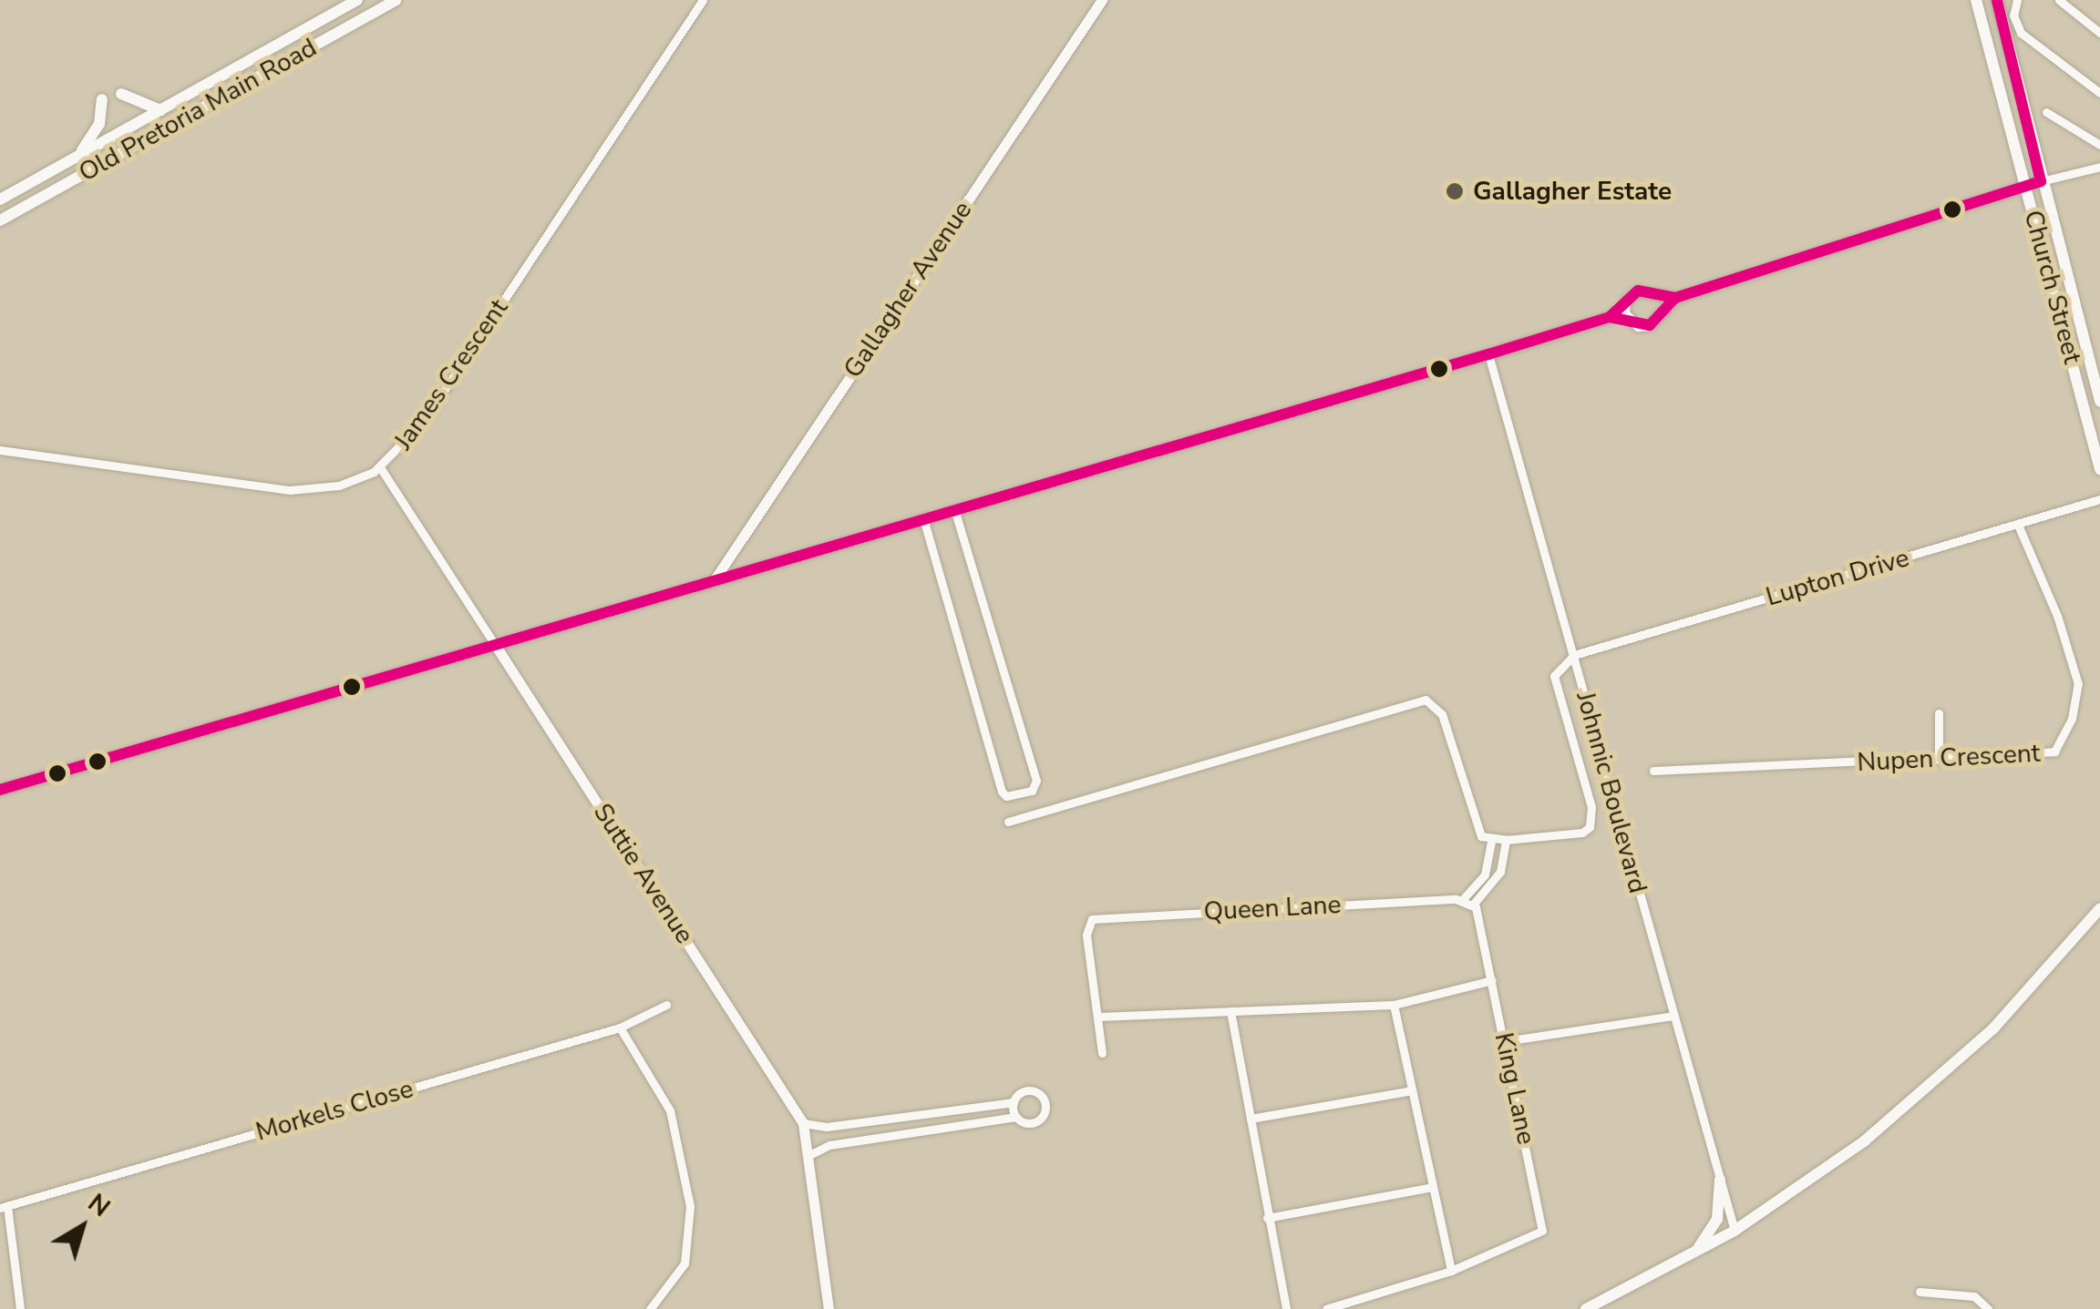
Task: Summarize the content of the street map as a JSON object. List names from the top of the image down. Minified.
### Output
{"streets":{"main road":["Old Pretoria Main Road","Church Street"],"street":["Gallagher Avenue","James Crescent","Lupton Drive","Nupen Crescent","Johnnic Boulevard","Suttie Avenue","Queen Lane","King Lane","Morkels Close"]},"crossings":[["James Crescent","Suttie Avenue"],["Lupton Drive","Nupen Crescent"],["Lupton Drive","Johnnic Boulevard"]],"places":["Gallagher Estate"],"north":"top right"}
